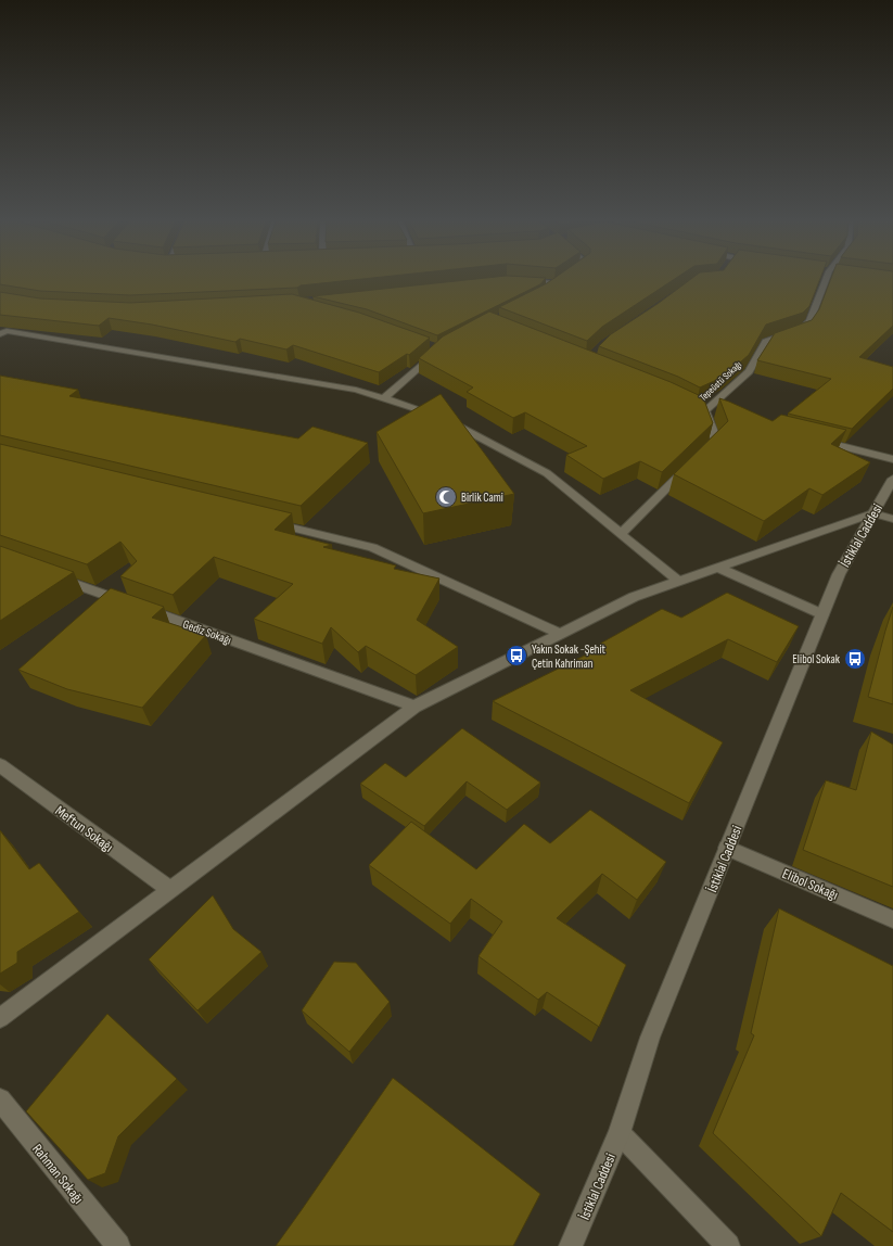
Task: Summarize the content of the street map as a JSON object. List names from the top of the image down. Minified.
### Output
{"streets":{"street":["Tepeüstü Sokağı","İstiklal Caddesi","Gediz Sokağı","Meftun Sokağı","Elibol Sokağı","Rahman Sokağı"]},"crossings":[["İstiklal Caddesi","Elibol Sokağı"]],"places":{"mosque":["Birlik Cami"],"bus stop":["Yakın Sokak -Şehit Çetin Kahriman","Elibol Sokak"]}}
